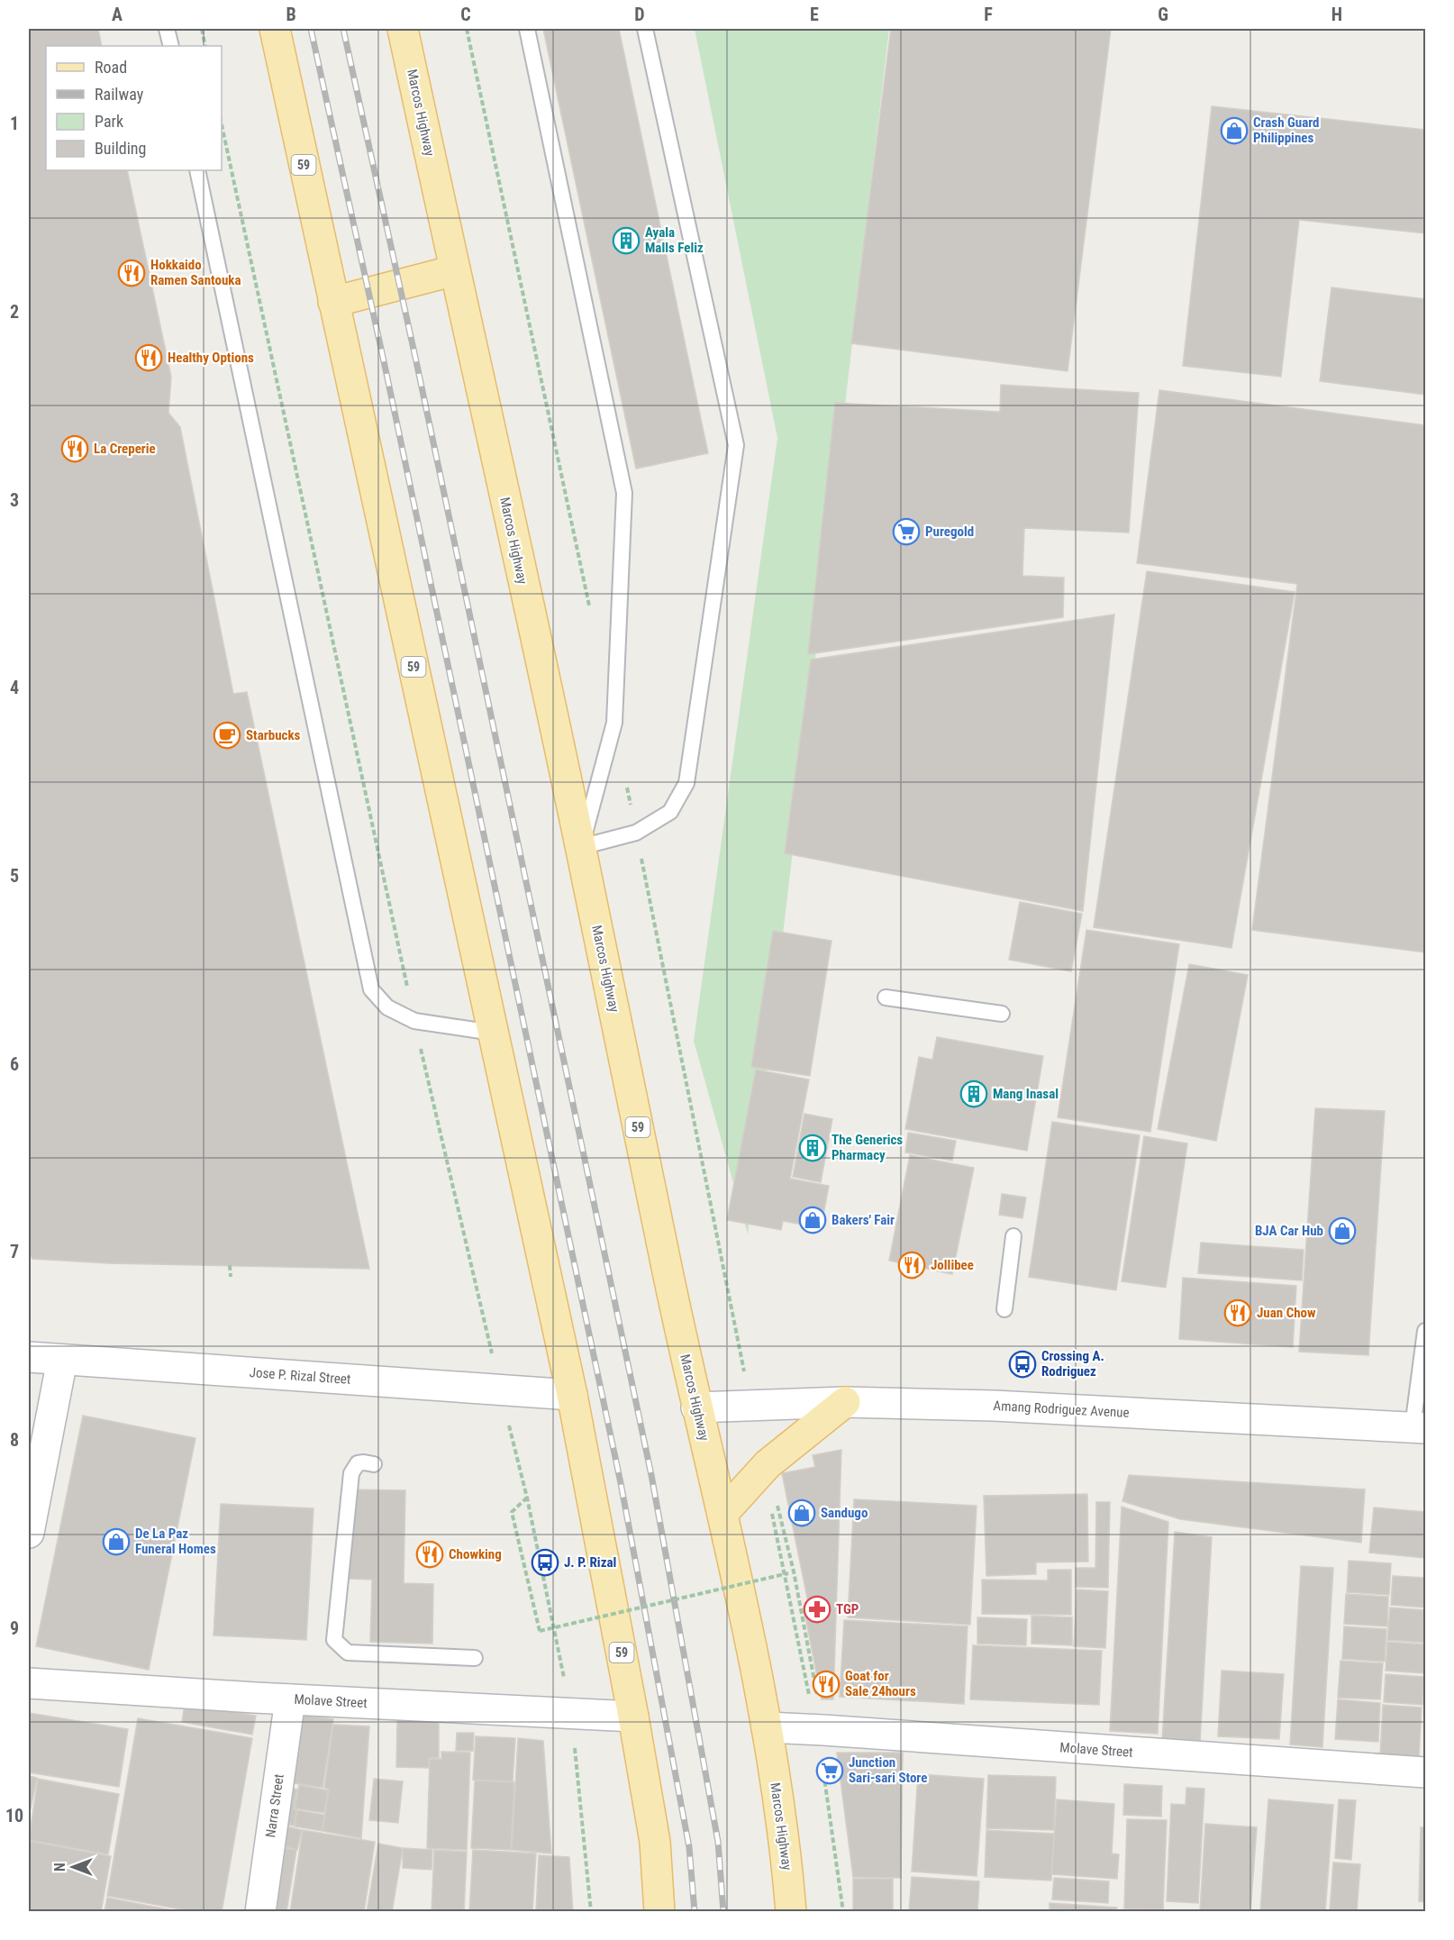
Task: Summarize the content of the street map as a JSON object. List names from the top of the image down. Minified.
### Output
{"streets":{"main road":["Marcos Highway","59"],"street":["Jose P. Rizal Street","Amang Rodriguez Avenue","Molave Street","Narra Street"]},"crossings":[["Marcos Highway","Amang Rodriguez Avenue"],["Marcos Highway","Molave Street"],["59","Jose P. Rizal Street"],["59","Molave Street"],["Molave Street","Narra Street"]],"places":{"shop":["Crash Guard Philippines","Bakers' Fair","BJA Car Hub","Sandugo","De La Paz Funeral Homes"],"building":["Ayala Malls Feliz","Mang Inasal","The Generics Pharmacy"],"restaurant":["Hokkaido Ramen Santouka","Healthy Options","La Creperie","Jollibee","Juan Chow","Chowking","Goat for Sale 24hours"],"supermarket":["Puregold","Junction Sari-sari Store"],"cafe":["Starbucks"],"bus stop":["Crossing A. Rodriguez","J. P. Rizal"],"pharmacy":["TGP"]},"legend":["Road","Railway","Park","Building"],"north":"left","grid":{"columns":["A","B","C","D","E","F","G","H"],"rows":["1","2","3","4","5","6","7","8","9","10"]}}
